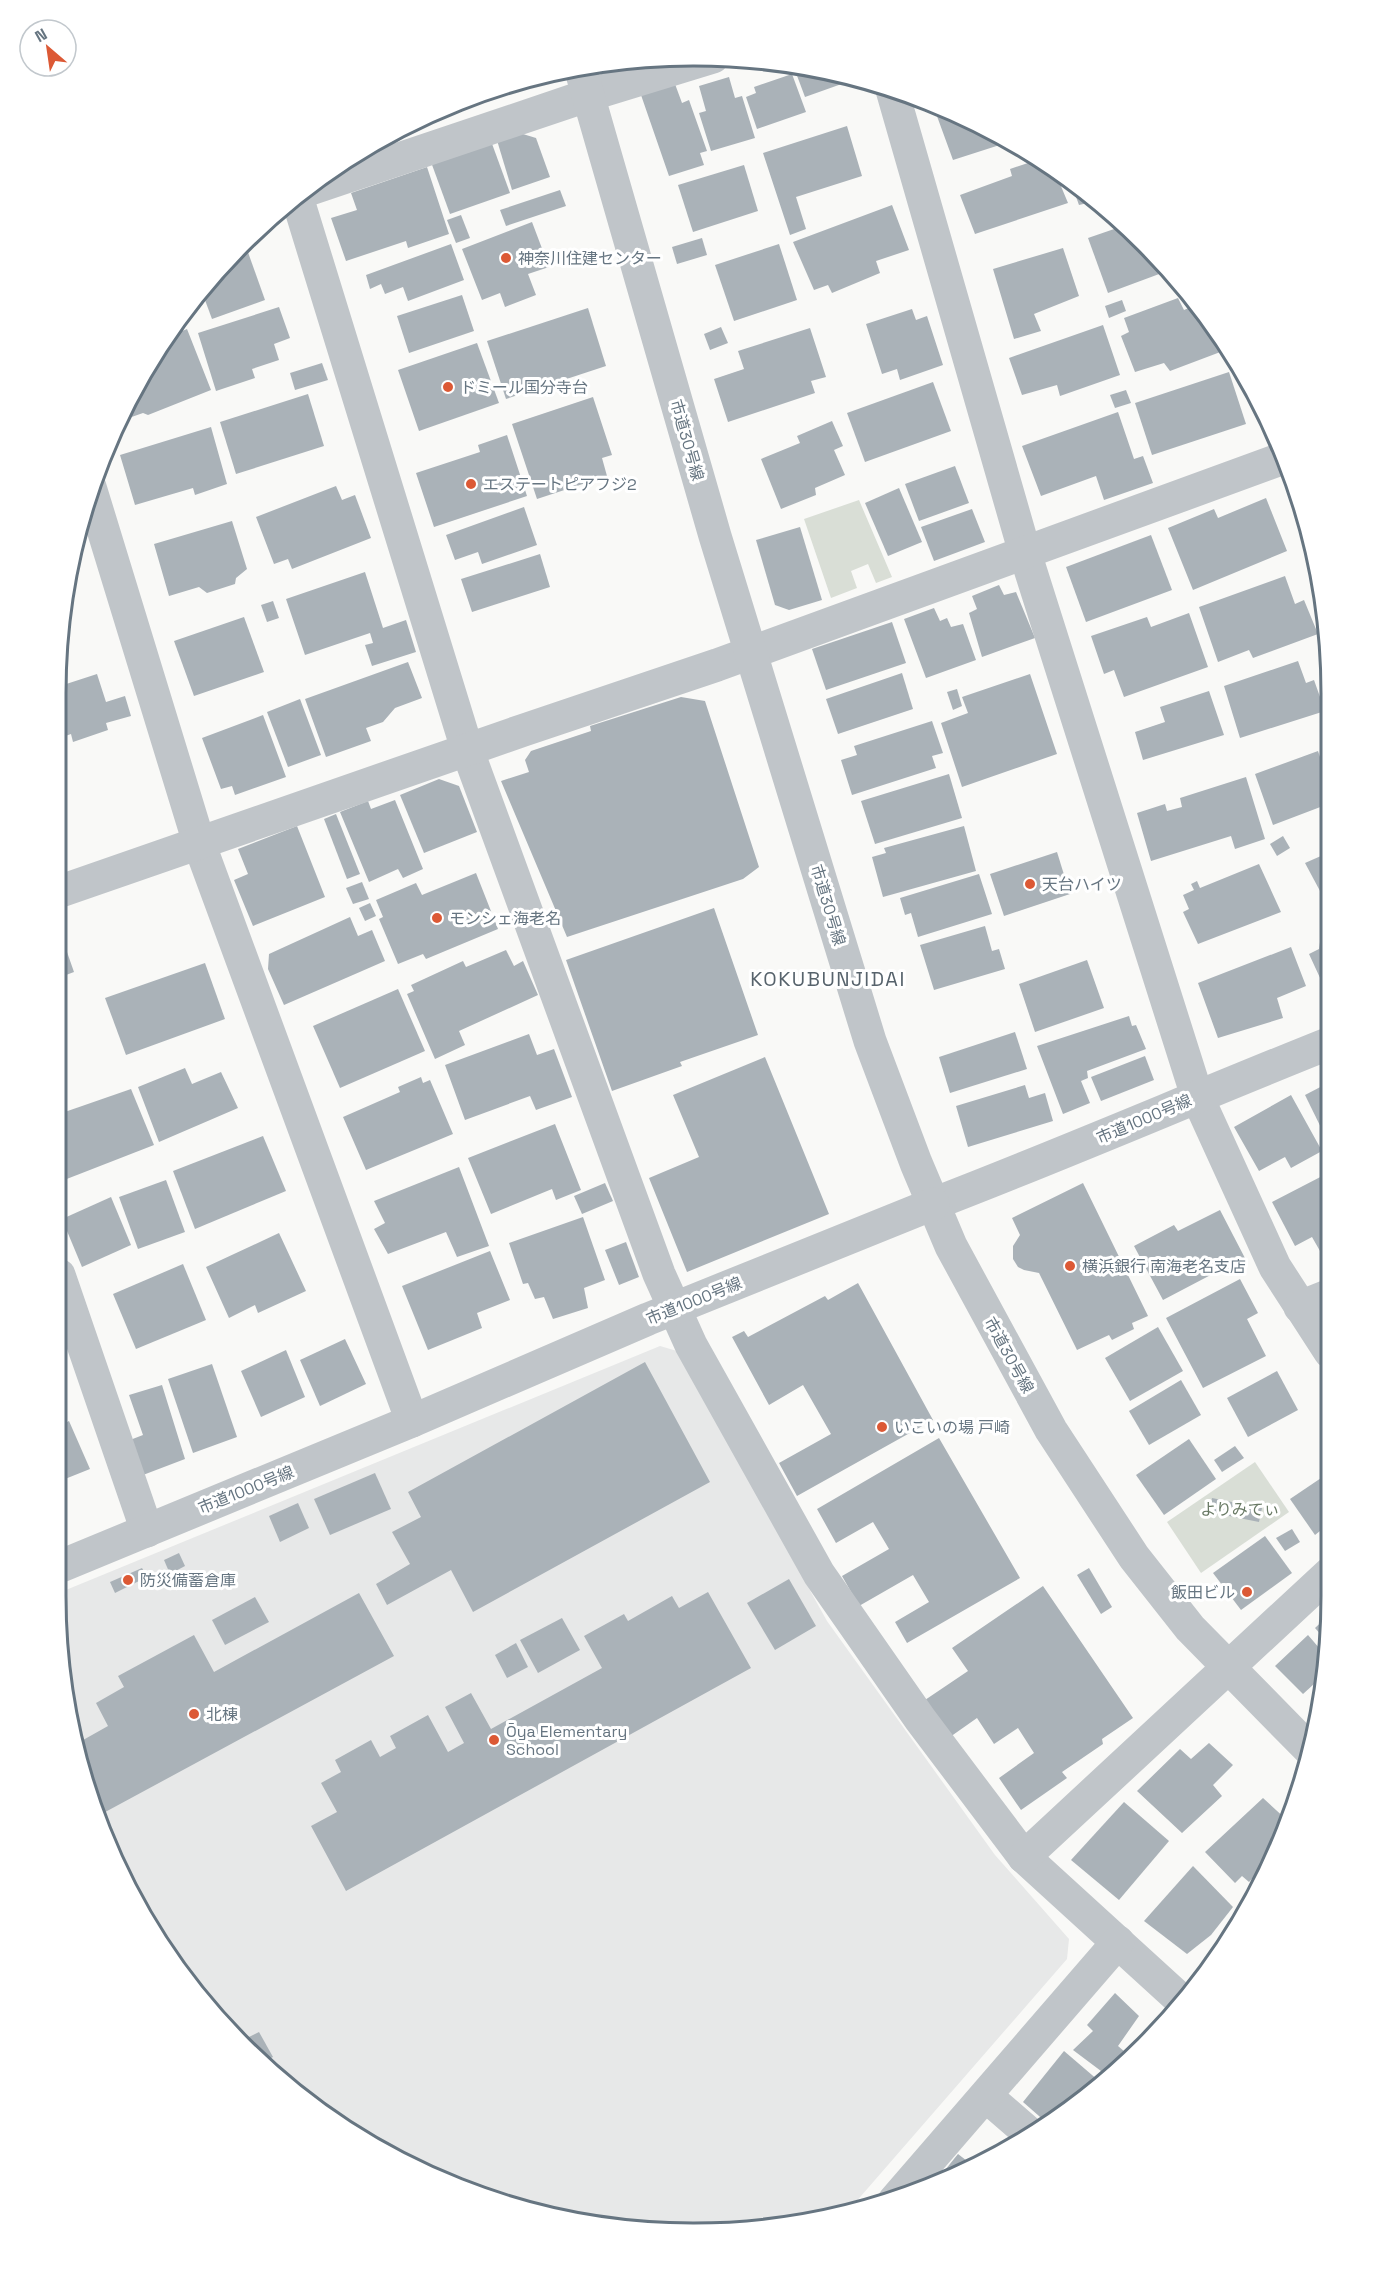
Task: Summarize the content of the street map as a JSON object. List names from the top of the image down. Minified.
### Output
{"streets":{"street":["市道30号線","市道1000号線"]},"crossings":[["市道30号線","市道1000号線"]],"districts":["KOKUBUNJIDAI"],"parks":["よりみてぃ"],"places":["神奈川住建センター","ドミール国分寺台","エステートピアフジ2","天台ハイツ","モンシェ海老名","横浜銀行 南海老名支店","いこいの場 戸崎","防災備蓄倉庫","飯田ビル","北棟","Ōya Elementary School"],"north":"top left"}
